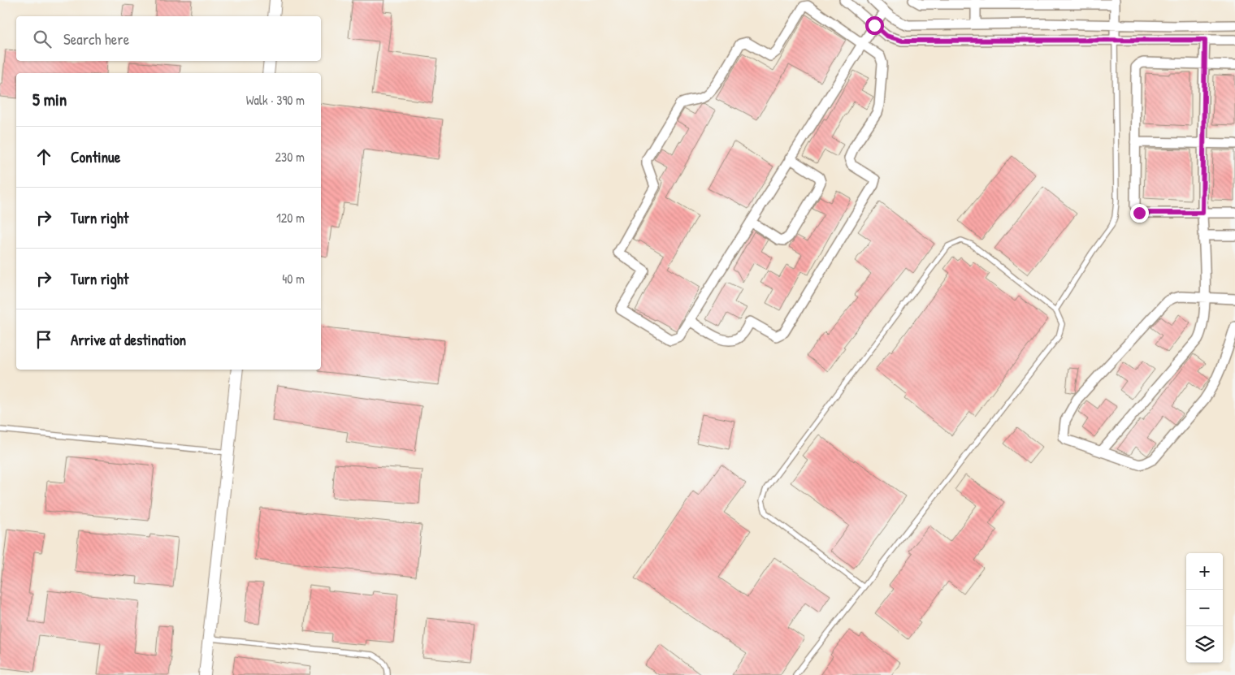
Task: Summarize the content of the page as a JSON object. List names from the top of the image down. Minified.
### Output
{"page":{"search":"Search here","heading":["5 min","Walk · 390 m"],"list":[["Continue","230 m"],["Turn right","120 m"],["Turn right","40 m"],"Arrive at destination"],"map_buttons":["+","−"]}}
